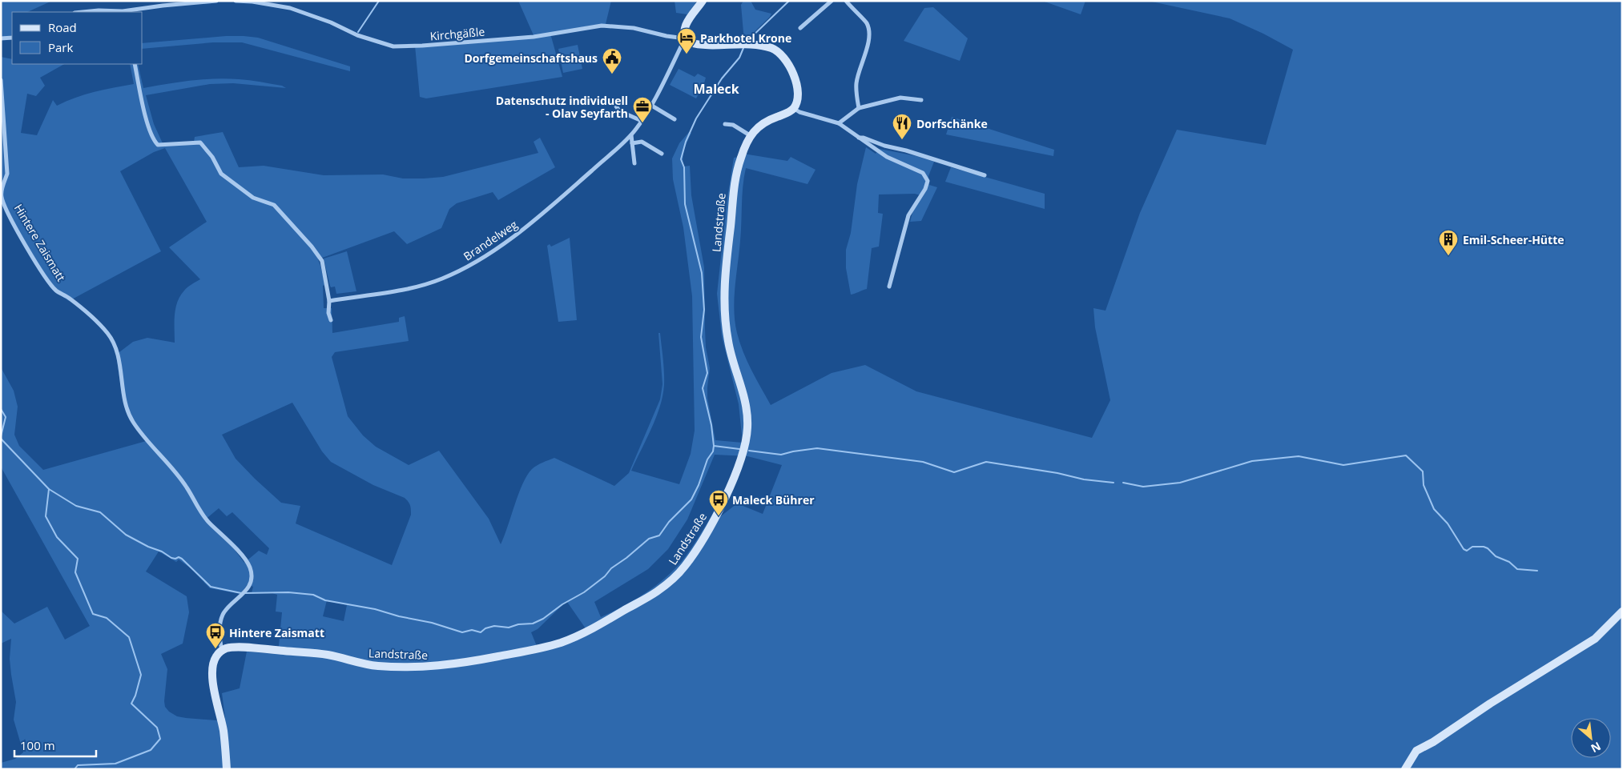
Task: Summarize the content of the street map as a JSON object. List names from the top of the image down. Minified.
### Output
{"streets":{"street":["Kirchgäßle","Landstraße","Brandelweg","Hintere Zaismatt"]},"crossings":[["Kirchgäßle","Brandelweg"],["Landstraße","Hintere Zaismatt"]],"districts":["Maleck"],"places":{"hotel":["Parkhotel Krone"],"public building":["Dorfgemeinschaftshaus"],"office":["Datenschutz individuell - Olav Seyfarth"],"restaurant":["Dorfschänke"],"building":["Emil-Scheer-Hütte"],"bus stop":["Maleck Bührer","Hintere Zaismatt"]},"legend":["Road","Park"],"scale_bar":"100 m","north":"bottom right"}
